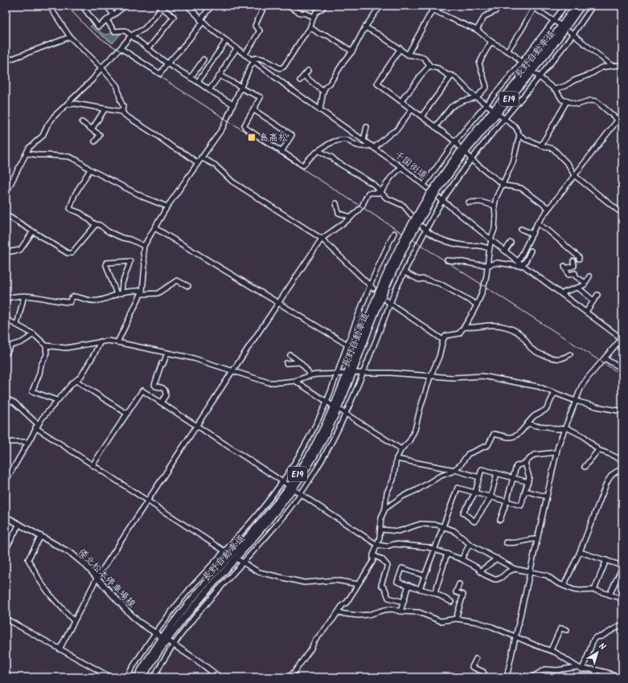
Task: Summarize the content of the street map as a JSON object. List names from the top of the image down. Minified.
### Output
{"streets":{"highway":["長野自動車道","E19"],"main road":["倭北松本停車場線"],"street":["千国街道"]},"places":{"transit":["島高松"]},"north":"top right"}
